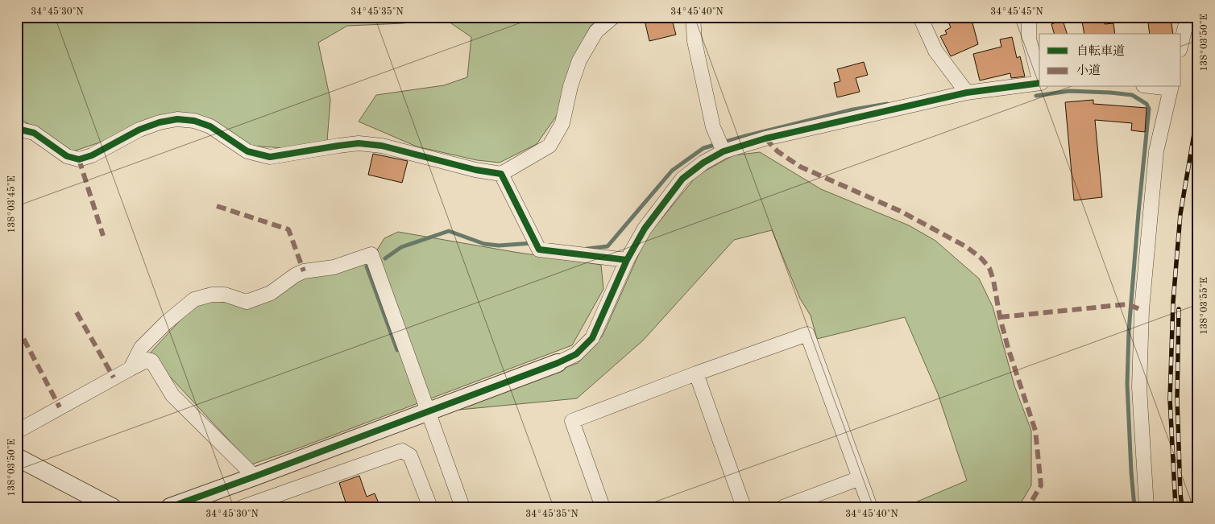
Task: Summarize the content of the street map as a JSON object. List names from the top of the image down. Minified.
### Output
{"legend":["自転車道","小道"],"coordinates":["34°45'30\"N","34°45'35\"N","34°45'40\"N","34°45'45\"N","138°03'50\"E","138°03'45\"E","138°03'55\"E"]}
